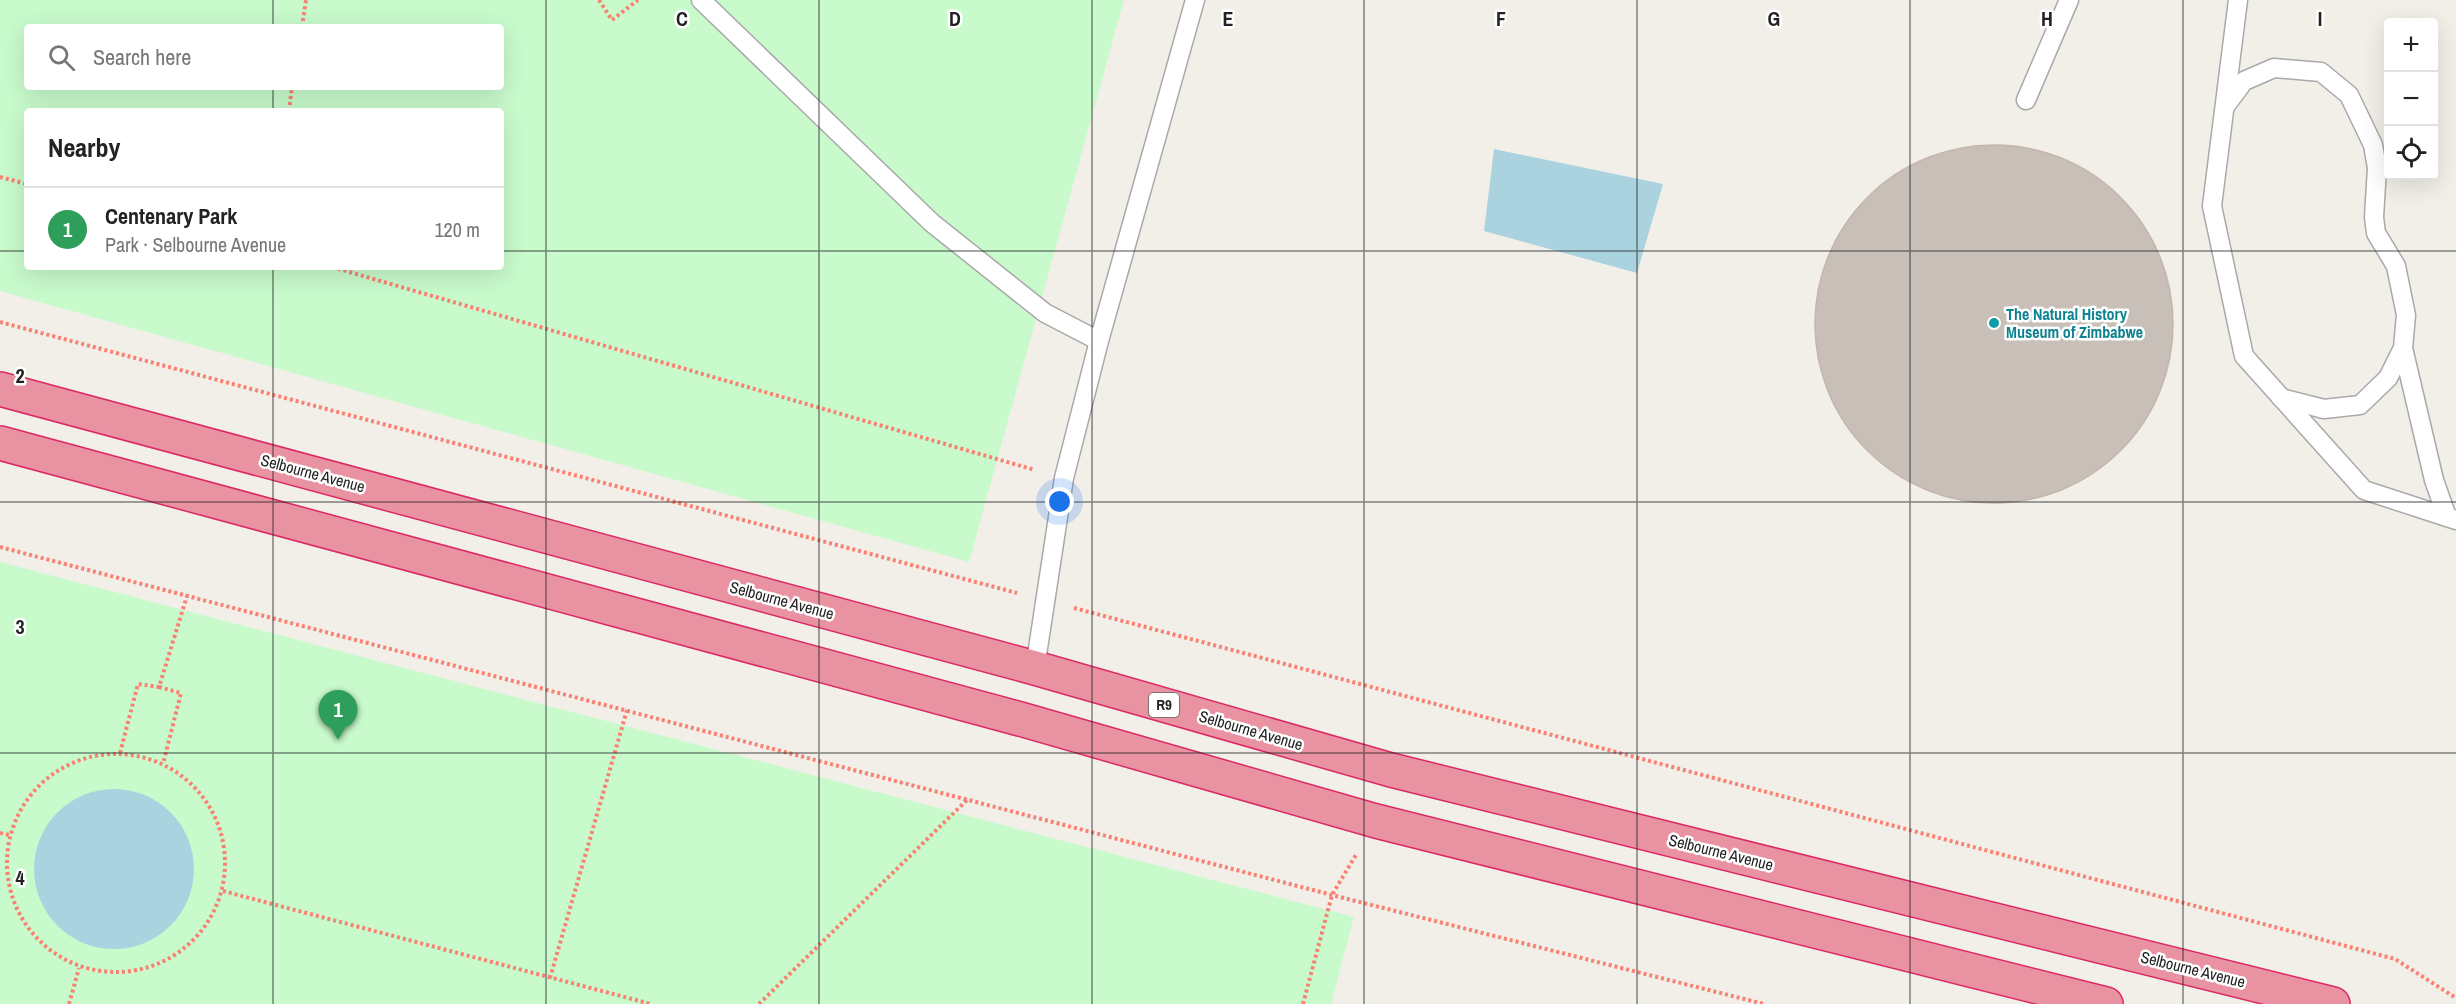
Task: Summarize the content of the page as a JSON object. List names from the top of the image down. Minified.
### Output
{"streets":{"highway":["Selbourne Avenue","R9"]},"places":["The Natural History Museum of Zimbabwe"],"page":{"map_buttons":["+","−"],"search":"Search here","heading":"Nearby","list":[{"mark":"1","name":"Centenary Park","note":"Park · Selbourne Avenue","value":"120 m"}],"pins":"1"},"grid":{"columns":["C","D","E","F","G","H","I"],"rows":["2","3","4"]}}
